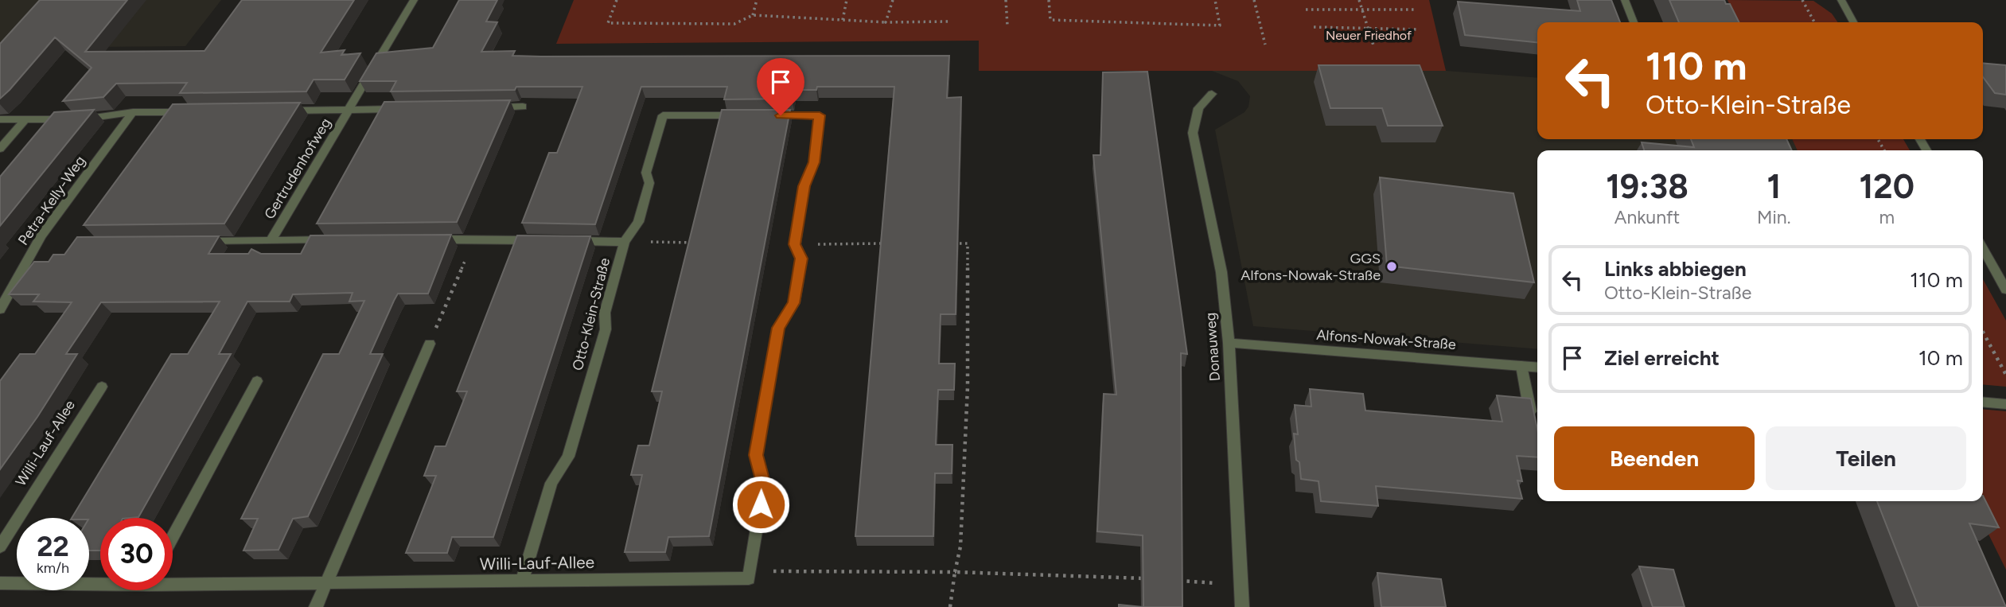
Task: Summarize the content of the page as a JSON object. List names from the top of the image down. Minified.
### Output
{"streets":{"street":["Gertrudenhofweg","Petra-Kelly-Weg","Otto-Klein-Straße","Alfons-Nowak-Straße","Donauweg","Willi-Lauf-Allee"]},"crossings":[["Otto-Klein-Straße","Willi-Lauf-Allee"],["Alfons-Nowak-Straße","Donauweg"]],"parks":["Neuer Friedhof"],"places":["GGS Alfons-Nowak-Straße"],"page":{"turn":["110 m","Otto-Klein-Straße"],"eta":["19:38","Ankunft","1","Min.","120","m"],"list":[{"name":"Links abbiegen","note":"Otto-Klein-Straße","value":"110 m"},{"name":"Ziel erreicht","value":"10 m"}],"buttons":["Beenden","Teilen"],"speed":"22 km/h","limit":"30"}}
